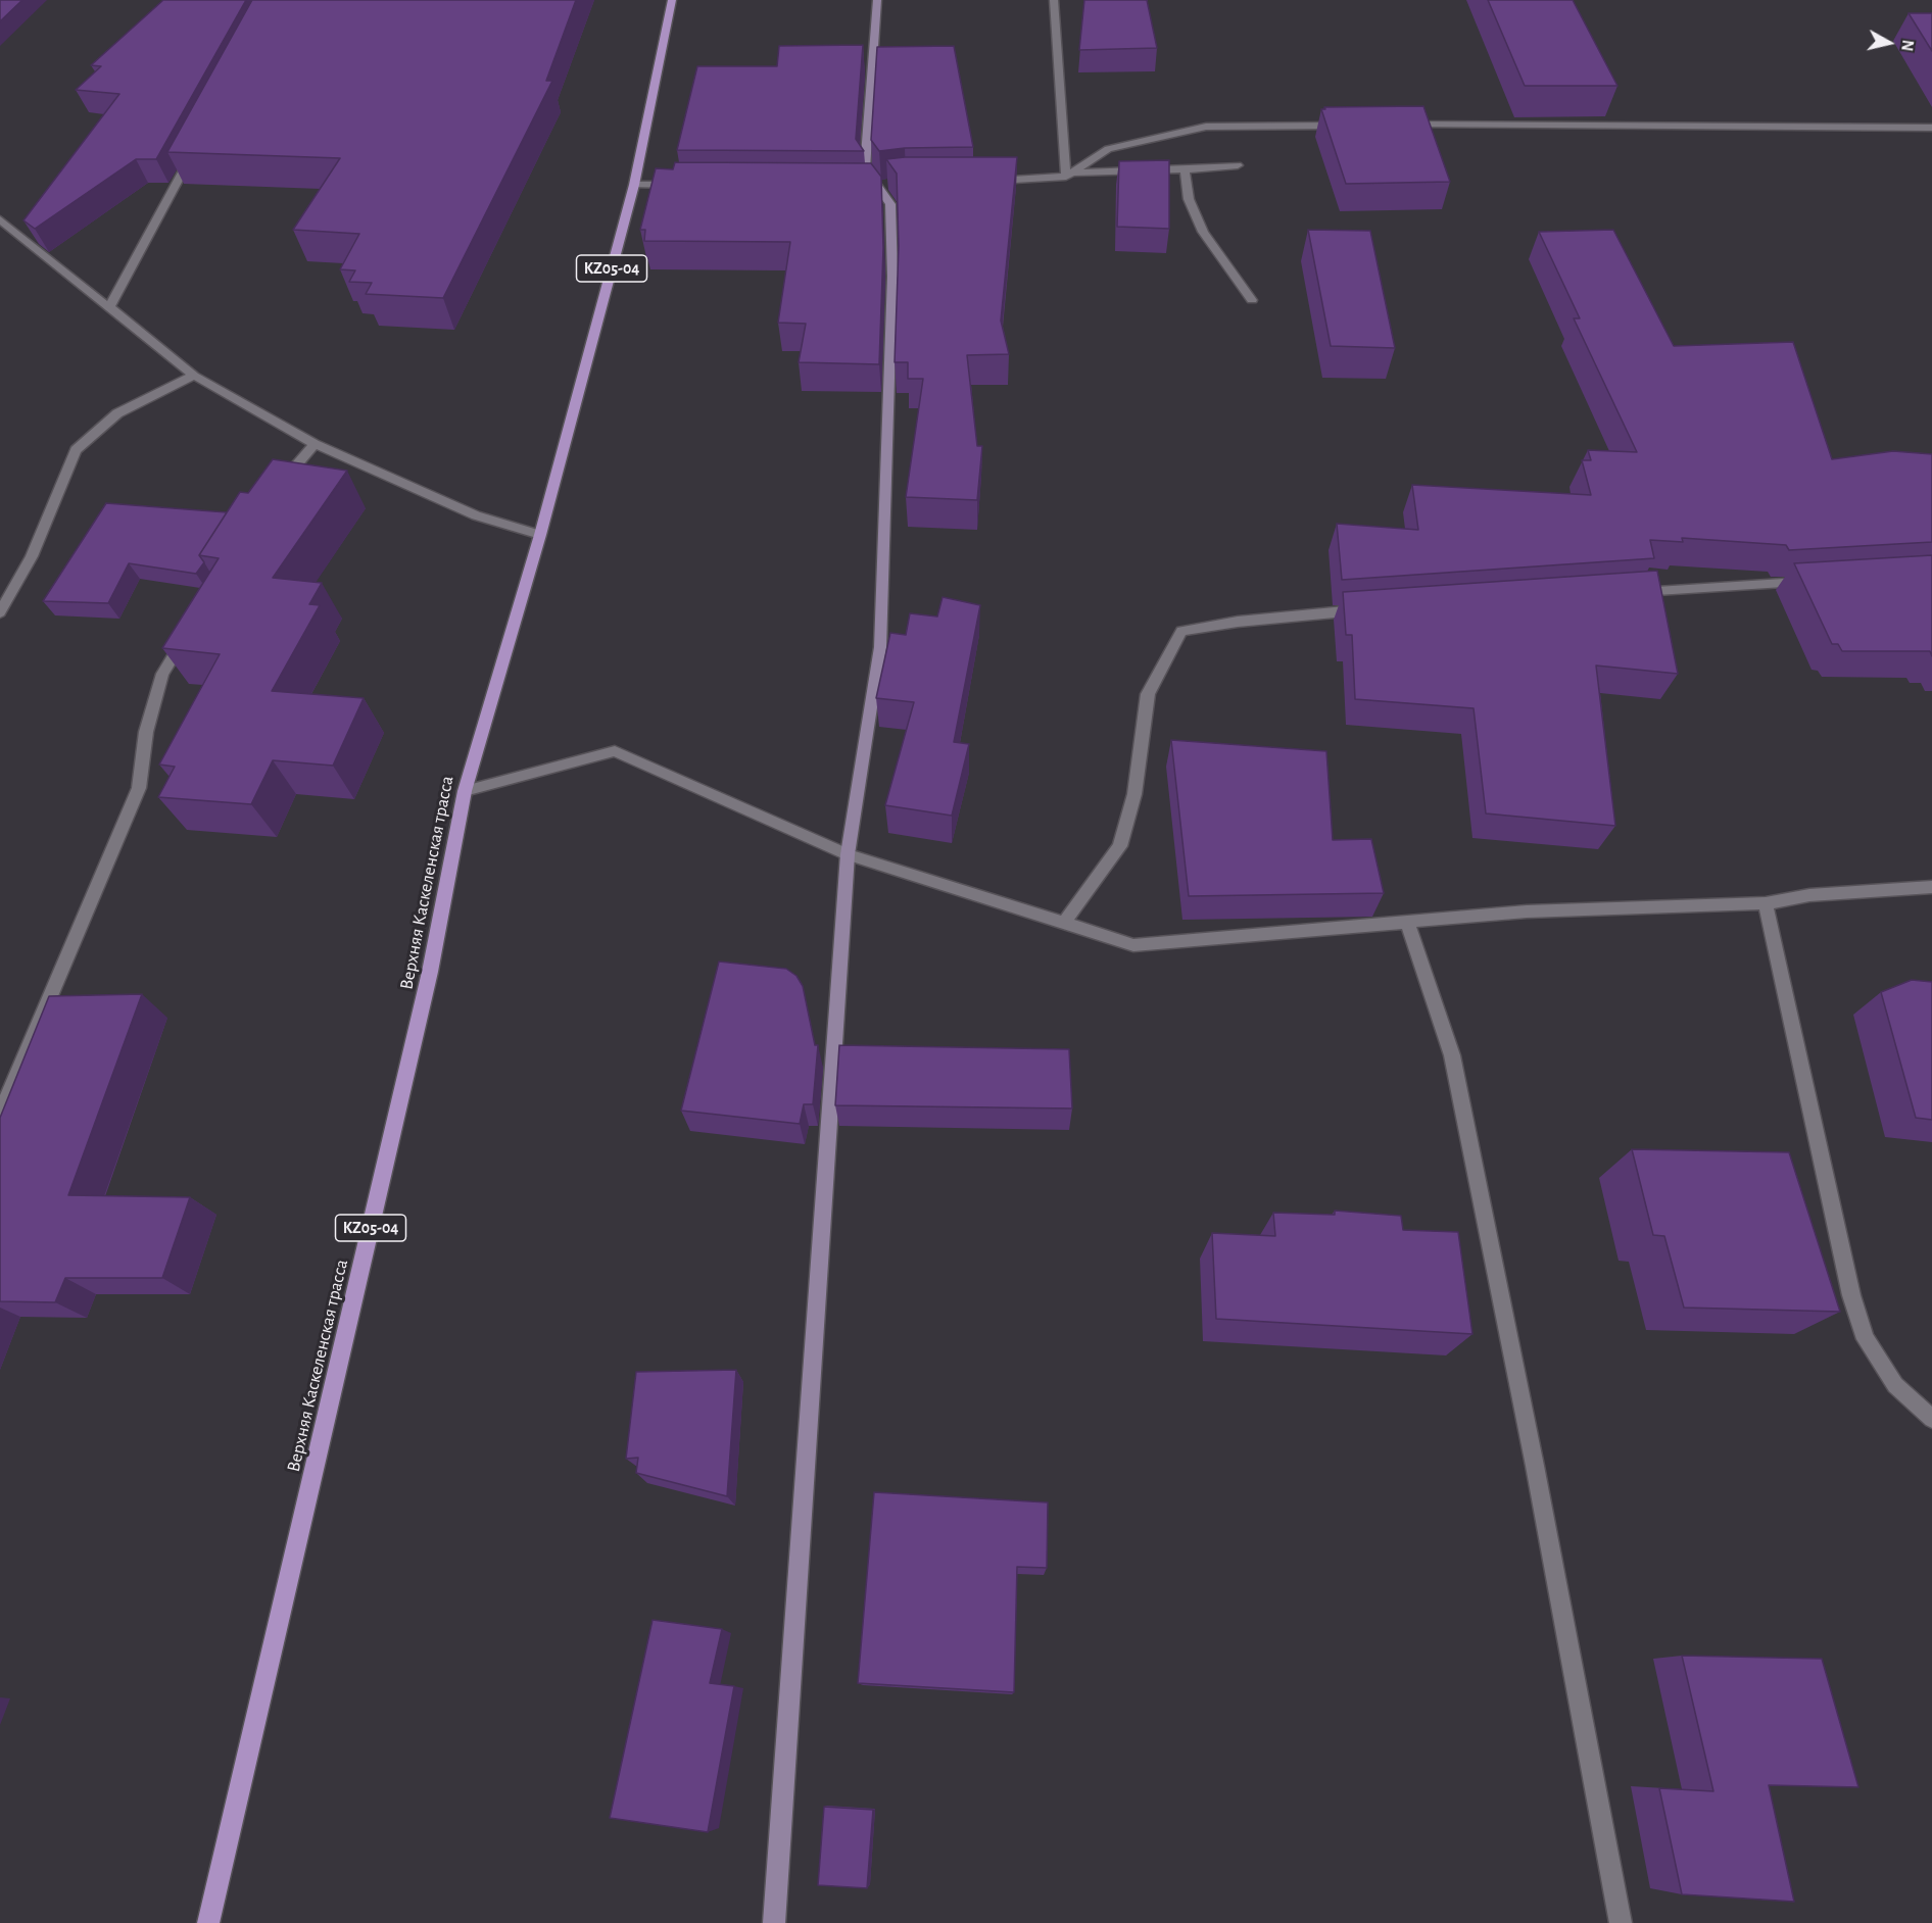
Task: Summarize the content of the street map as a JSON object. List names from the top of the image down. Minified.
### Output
{"streets":{"main road":["KZ05-04","Верхняя Каскеленская трасса"]},"crossings":[["KZ05-04","Верхняя Каскеленская трасса"]],"north":"right"}
